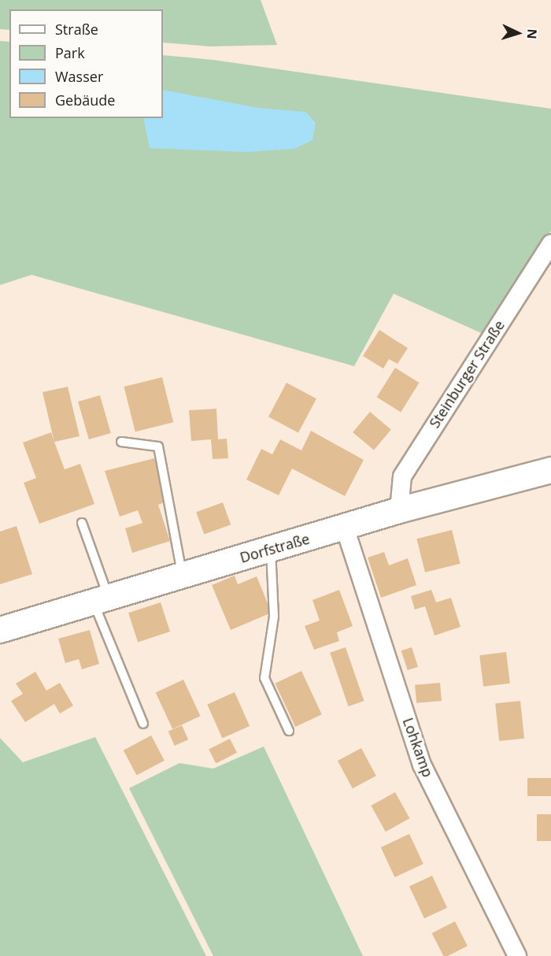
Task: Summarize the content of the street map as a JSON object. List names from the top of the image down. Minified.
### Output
{"streets":{"street":["Steinburger Straße","Dorfstraße","Lohkamp"]},"crossings":[["Steinburger Straße","Dorfstraße"],["Dorfstraße","Lohkamp"]],"legend":["Straße","Park","Wasser","Gebäude"],"north":"right"}
